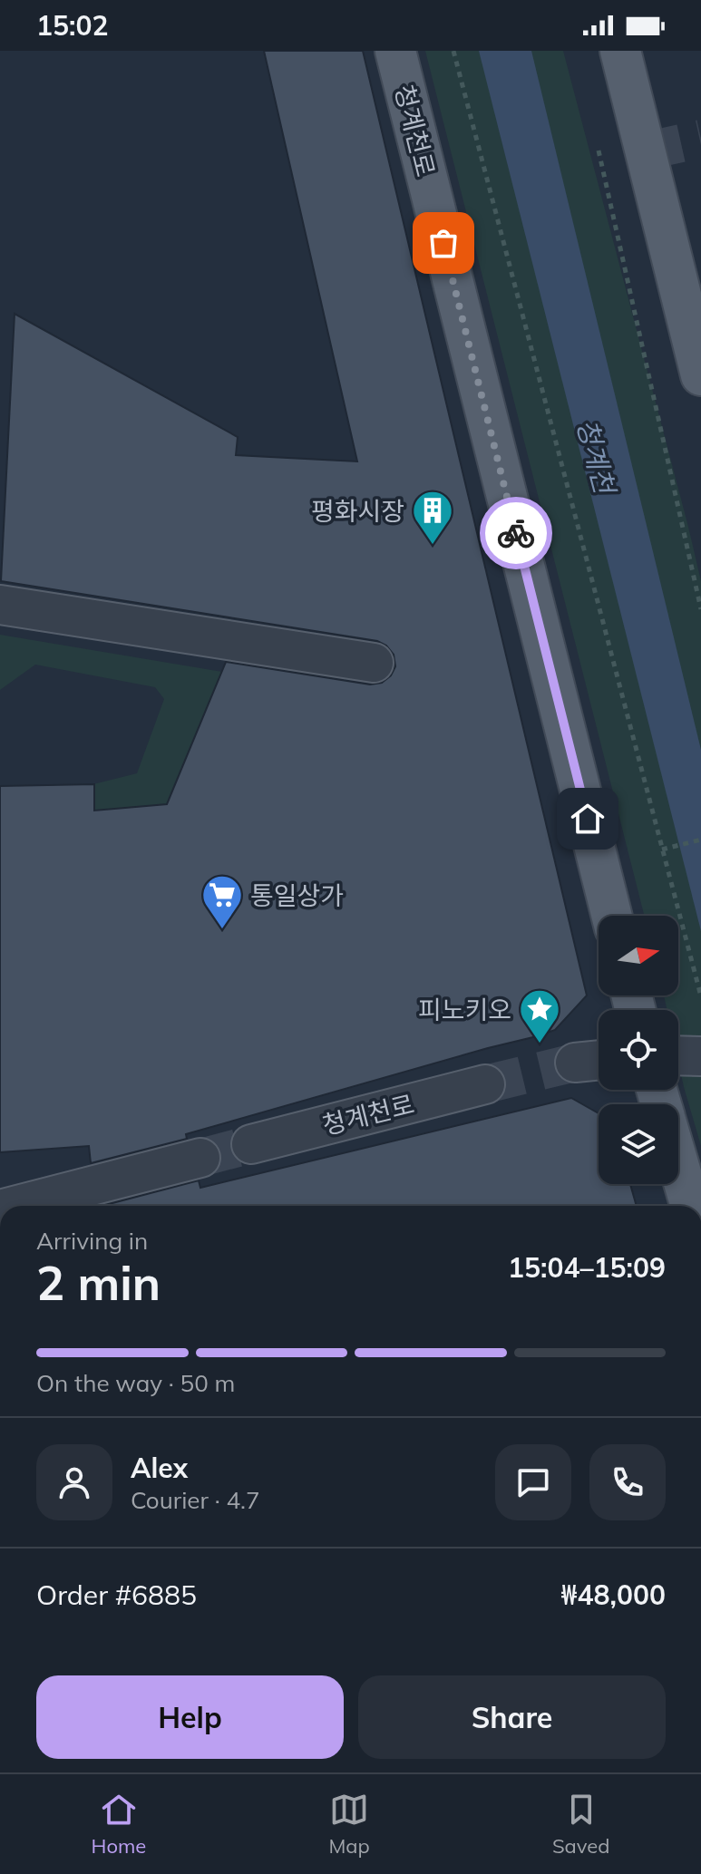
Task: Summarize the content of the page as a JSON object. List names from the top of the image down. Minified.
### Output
{"streets":{"main road":["청계천로"]},"water":["청계천"],"places":{"building":["평화시장"],"supermarket":["통일상가"],"place":["피노키오"]},"north":"right","page":{"status":"15:02","heading":["2 min","Arriving in","15:04–15:09"],"panel":["Alex","Courier · 4.7","Order #6885","₩48,000"],"bar":"On the way · 50 m","buttons":["Help","Share"],"tabs":["Home","Map","Saved"]}}
